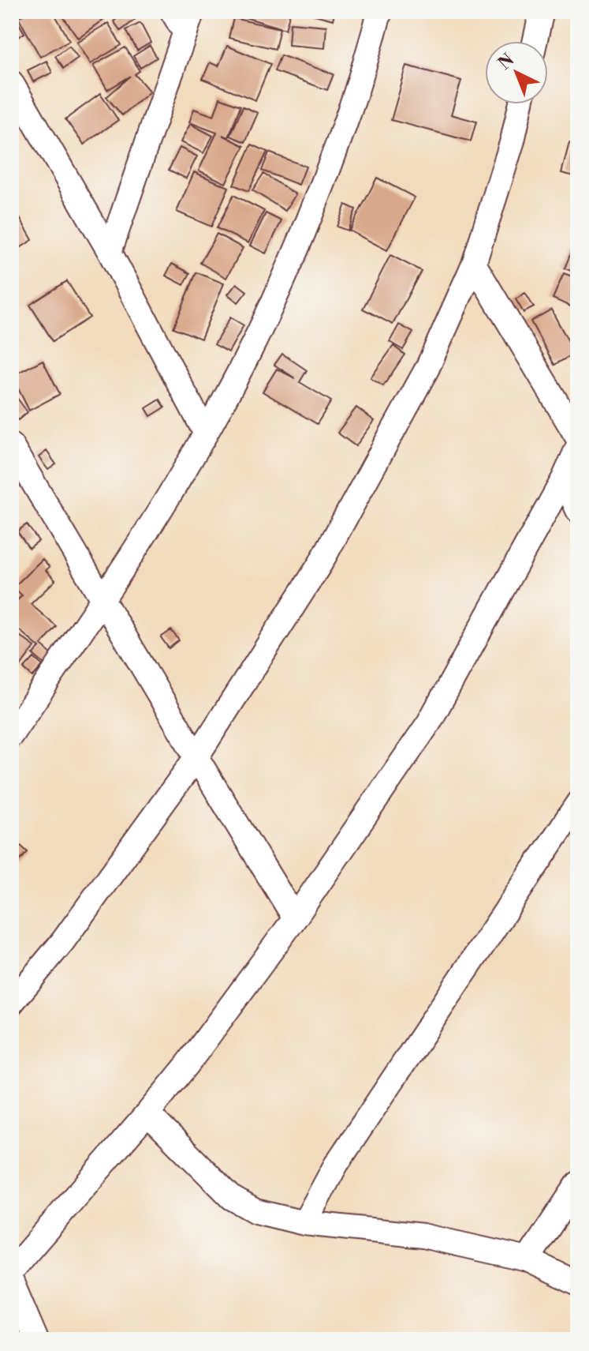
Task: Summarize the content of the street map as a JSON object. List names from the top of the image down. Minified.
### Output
{"north":"top left"}
